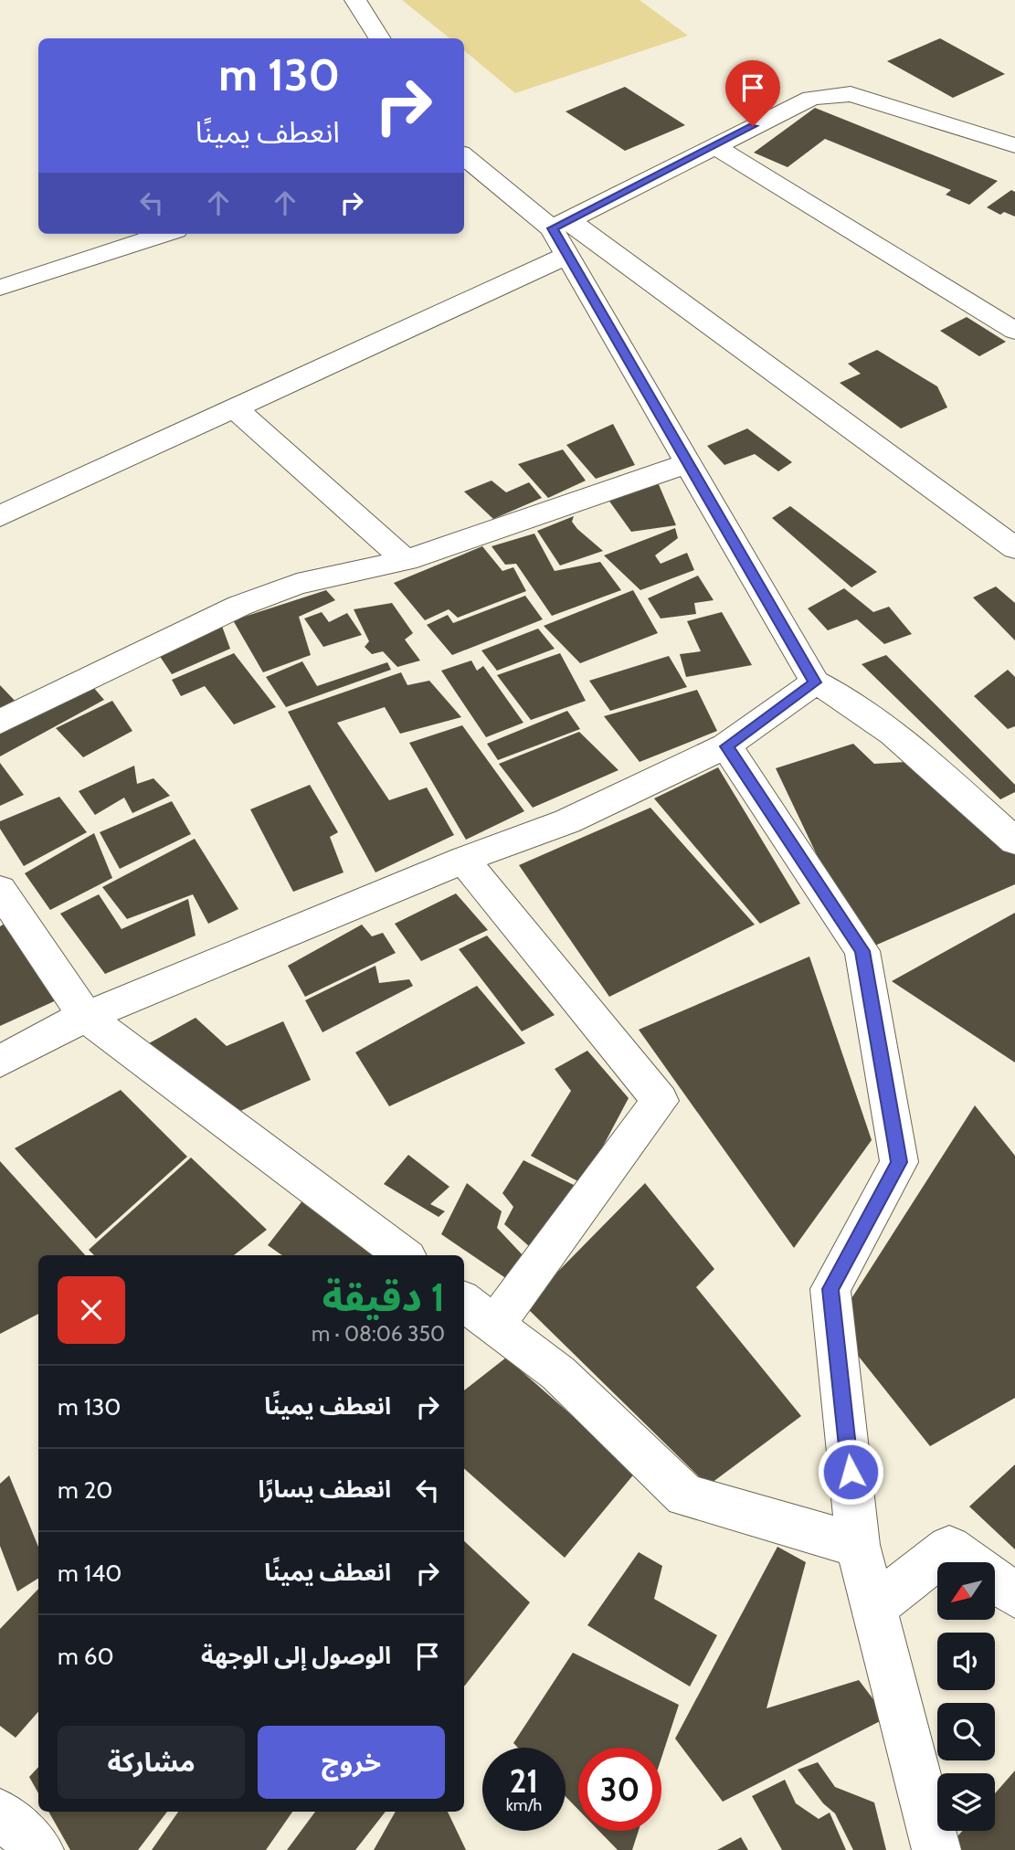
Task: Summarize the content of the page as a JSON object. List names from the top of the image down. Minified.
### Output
{"north":"bottom left","page":{"turn":["130 m","انعطف يمينًا"],"heading":["1 دقيقة","350 m · 08:06"],"list":[{"name":"انعطف يمينًا","value":"130 m"},{"name":"انعطف يسارًا","value":"20 m"},{"name":"انعطف يمينًا","value":"140 m"},{"name":"الوصول إلى الوجهة","value":"60 m"}],"buttons":["خروج","مشاركة"],"speed":"21 km/h","limit":"30"}}
